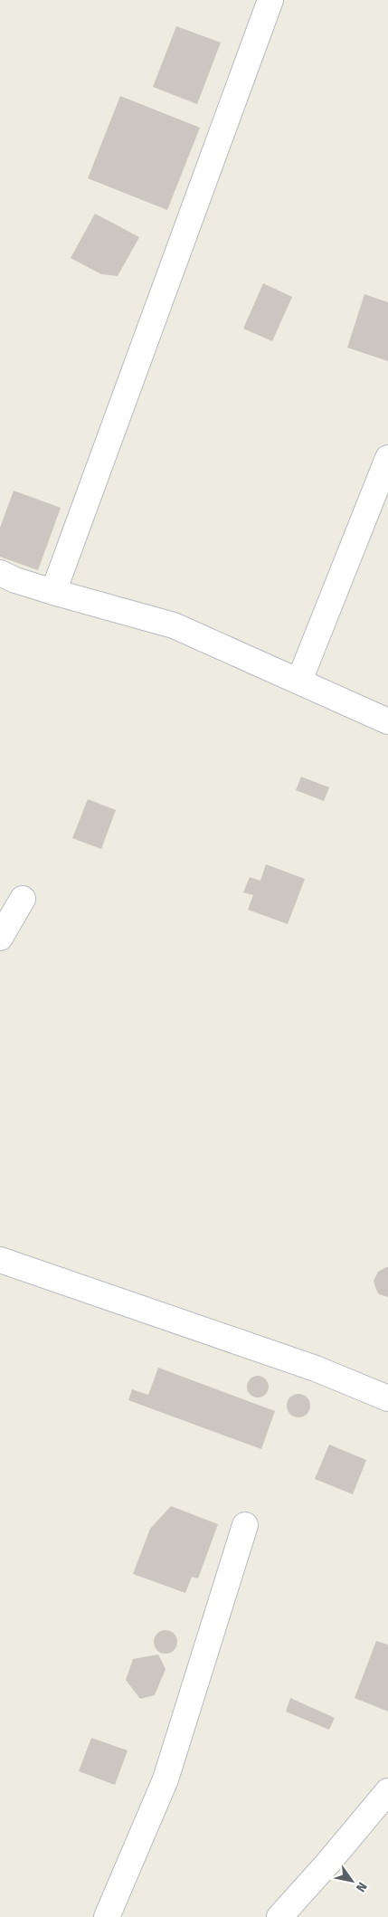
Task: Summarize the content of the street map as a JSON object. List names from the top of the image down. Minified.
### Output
{"north":"bottom right"}
